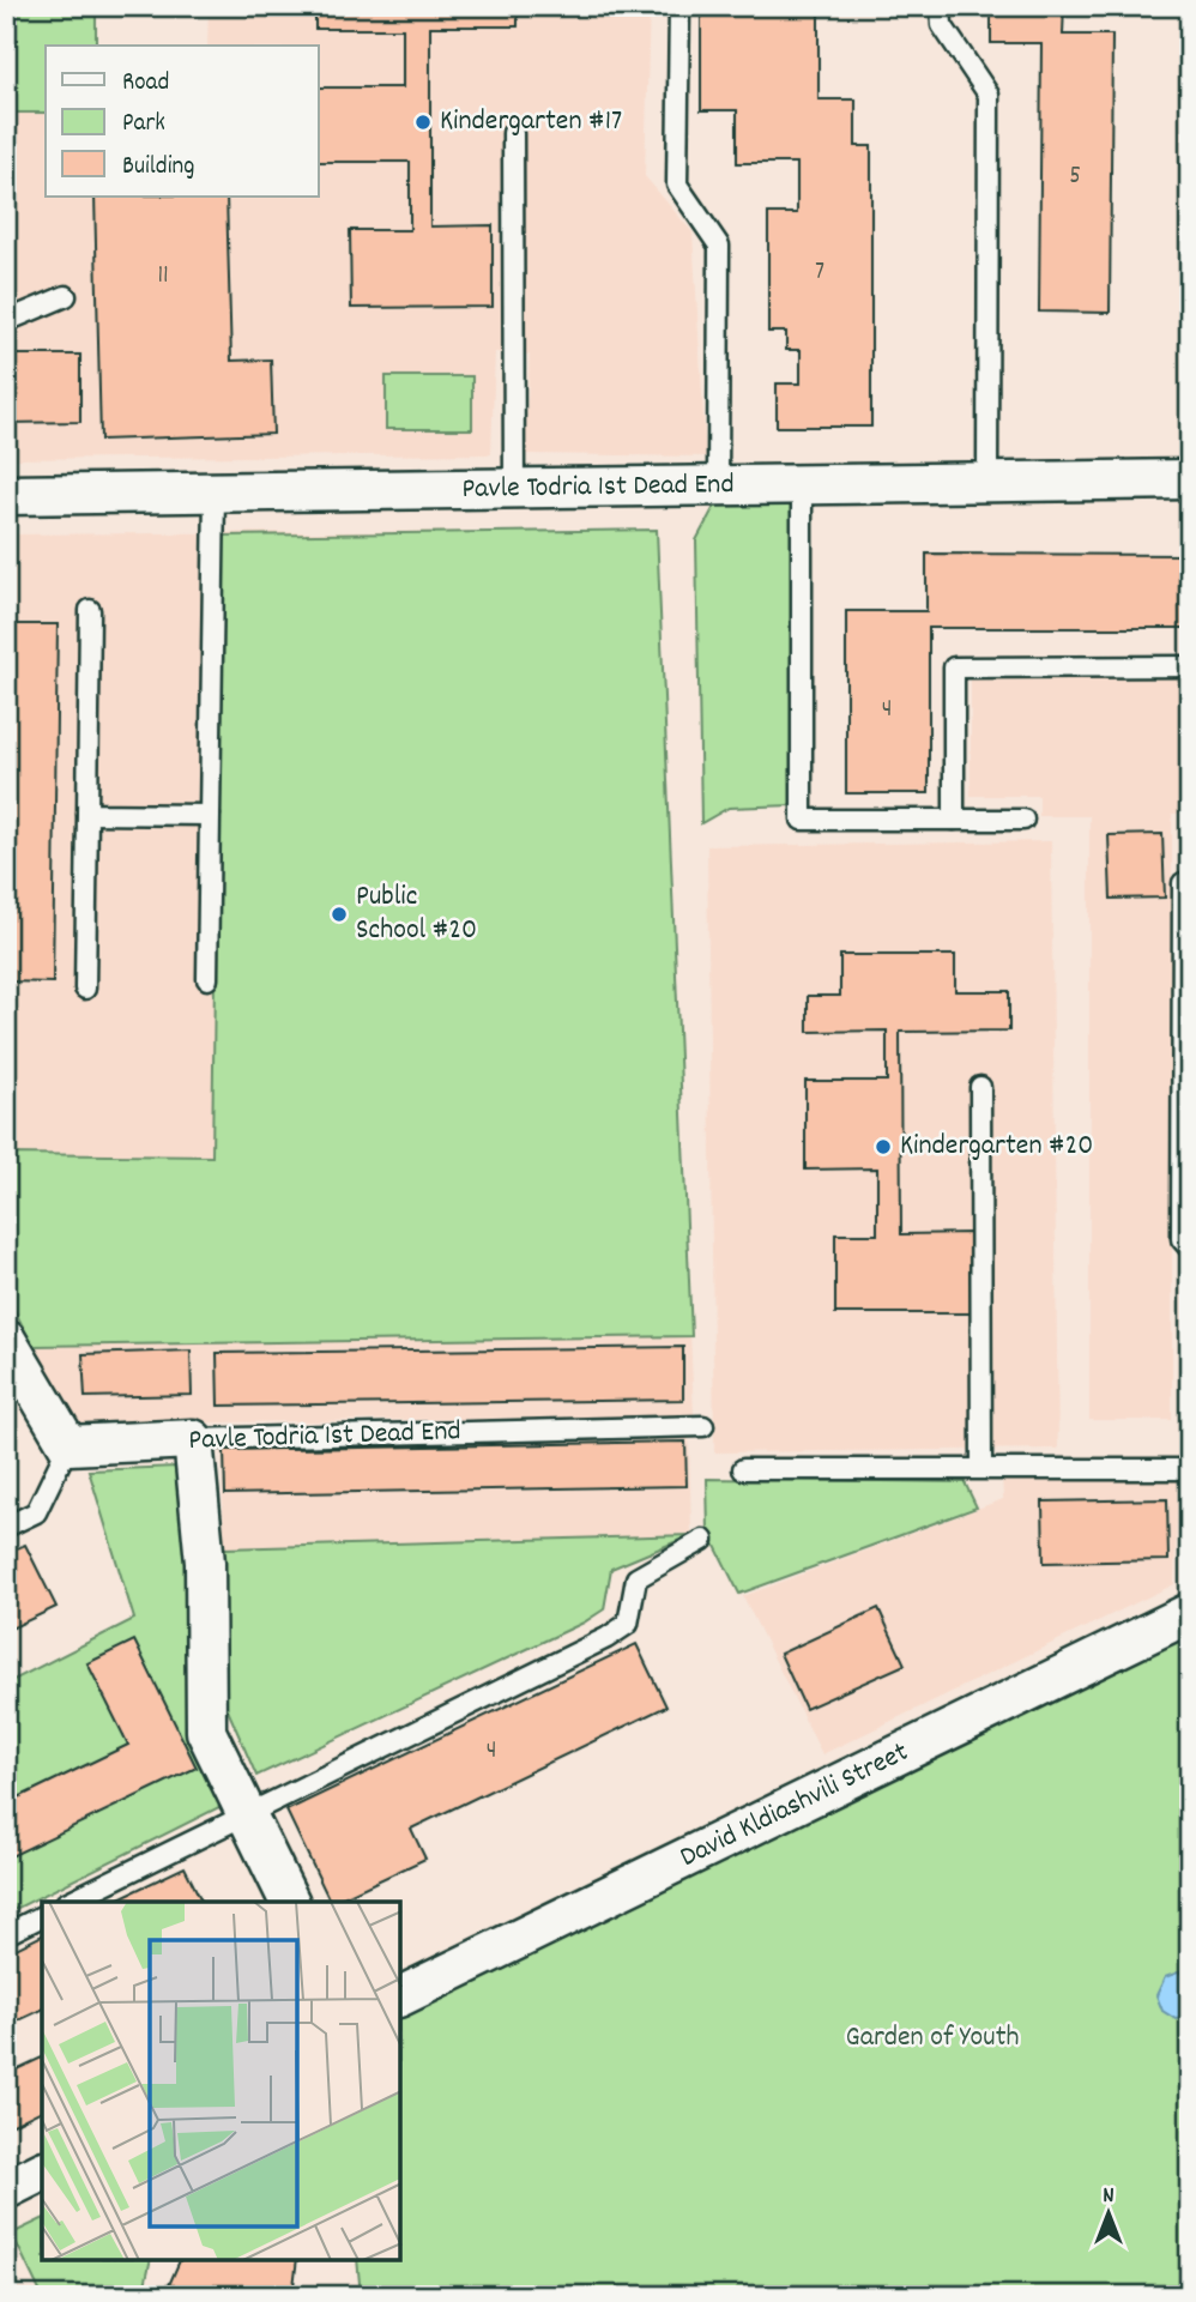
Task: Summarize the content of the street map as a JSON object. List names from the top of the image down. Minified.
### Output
{"streets":{"street":["Pavle Todria 1st Dead End","David Kldiashvili Street"]},"parks":["Garden of Youth"],"places":["Kindergarten #17","Public School #20","Kindergarten #20"],"house_numbers":["5","7","11","4","4"],"legend":["Road","Park","Building"],"north":"top"}
